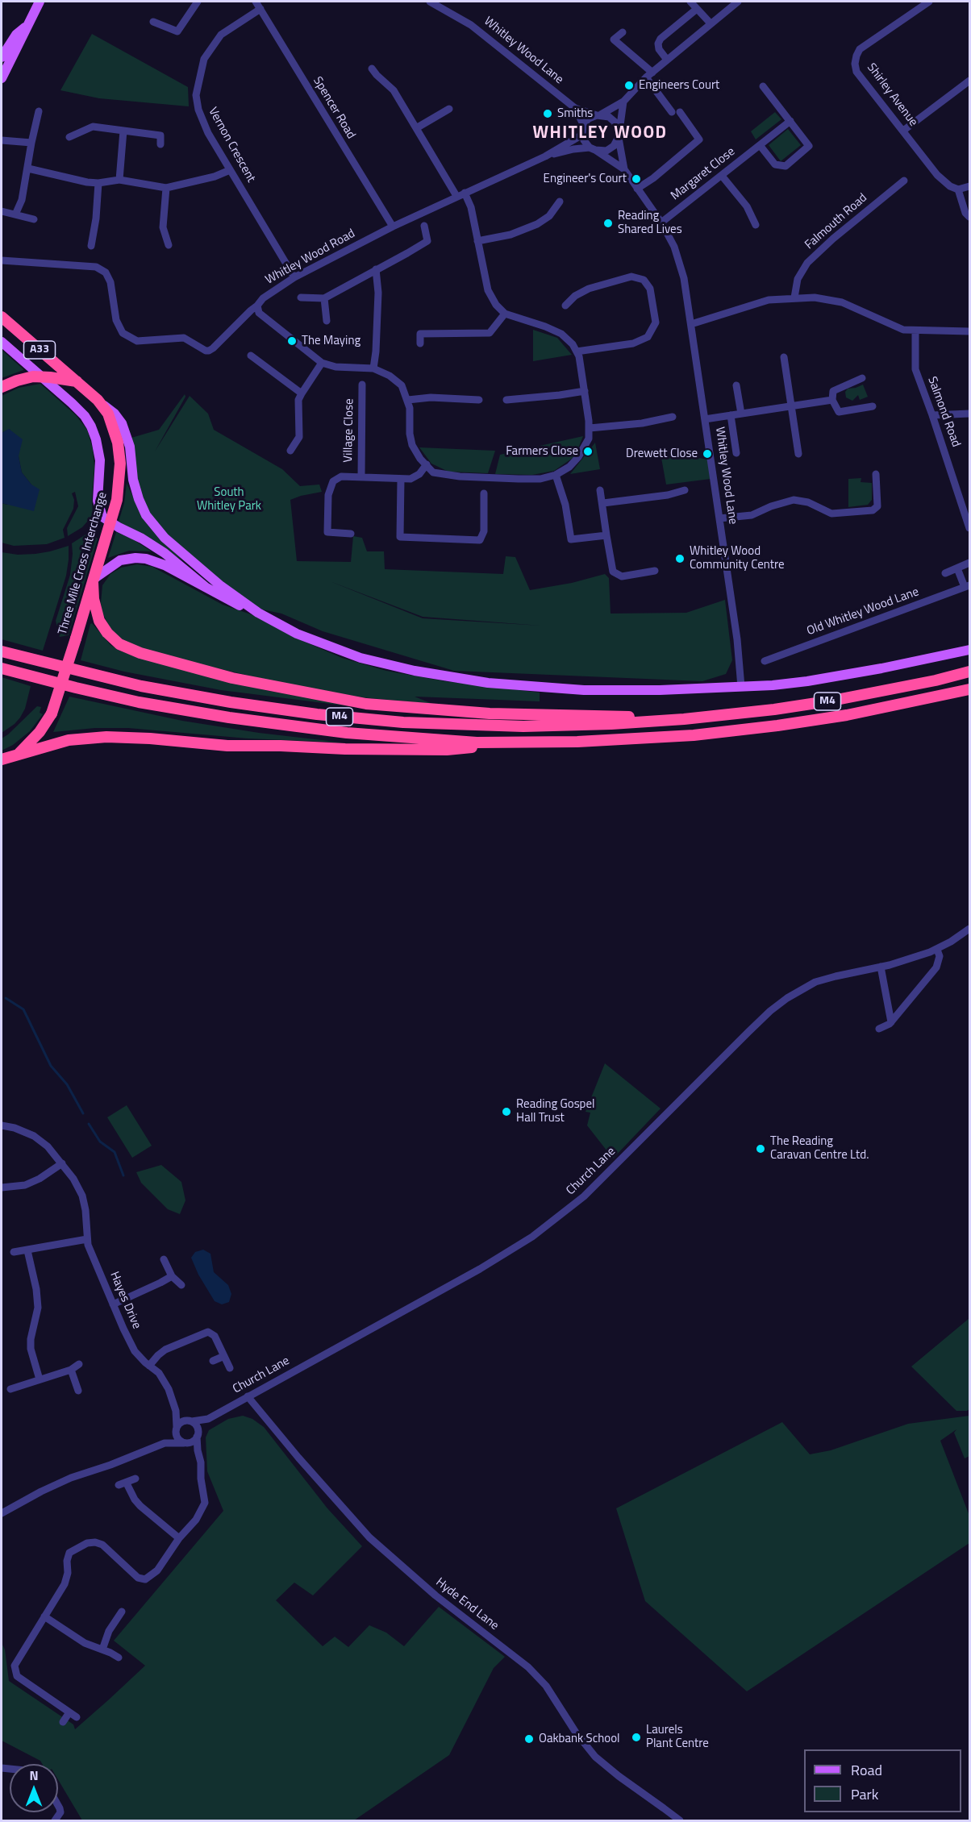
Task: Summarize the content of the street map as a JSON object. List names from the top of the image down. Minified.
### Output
{"streets":{"highway":["A33","Three Mile Cross Interchange","M4"],"street":["Whitley Wood Lane","Shirley Avenue","Spencer Road","Vernon Crescent","Margaret Close","Falmouth Road","Whitley Wood Road","Salmond Road","Village Close","Old Whitley Wood Lane","Church Lane","Hayes Drive","Hyde End Lane"]},"crossings":[["Whitley Wood Lane","Margaret Close"],["Whitley Wood Lane","Whitley Wood Road"],["Spencer Road","Vernon Crescent"],["Spencer Road","Whitley Wood Road"],["Vernon Crescent","Whitley Wood Road"],["A33","Three Mile Cross Interchange"],["Three Mile Cross Interchange","M4"],["Church Lane","Hayes Drive"],["Church Lane","Hyde End Lane"]],"districts":["WHITLEY WOOD"],"parks":["South Whitley Park"],"places":["Engineers Court","Smiths","Engineer's Court","Reading Shared Lives","The Maying","Farmers Close","Drewett Close","Whitley Wood Community Centre","Reading Gospel Hall Trust","The Reading Caravan Centre Ltd.","Laurels Plant Centre","Oakbank School"],"legend":["Road","Park"],"north":"top"}
